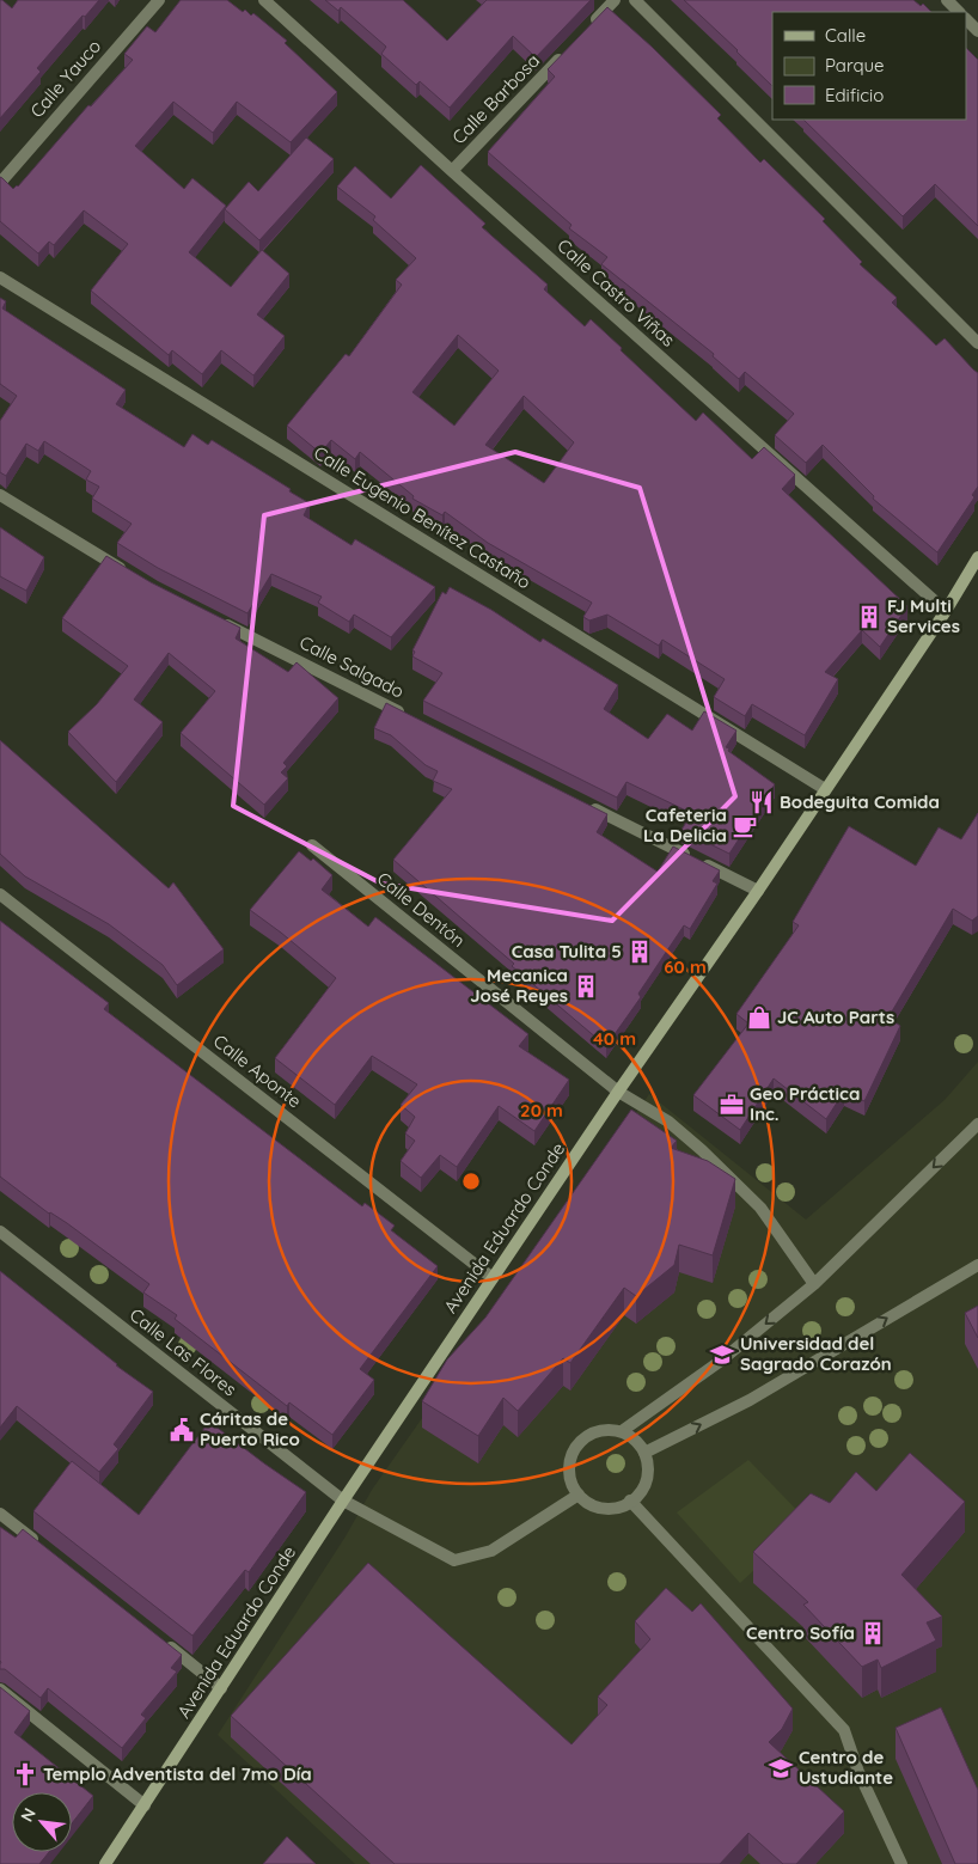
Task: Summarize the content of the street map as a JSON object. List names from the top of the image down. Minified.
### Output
{"streets":{"street":["Calle Yauco","Calle Barbosa","Calle Castro Viñas","Calle Eugenio Benítez Castaño","Calle Salgado","Calle Dentón","Calle Aponte","Avenida Eduardo Conde","Calle Las Flores"]},"crossings":[["Calle Barbosa","Calle Castro Viñas"],["Calle Castro Viñas","Avenida Eduardo Conde"],["Calle Eugenio Benítez Castaño","Avenida Eduardo Conde"],["Calle Dentón","Avenida Eduardo Conde"],["Calle Aponte","Avenida Eduardo Conde"],["Avenida Eduardo Conde","Calle Las Flores"]],"places":{"building":["FJ Multi Services","Casa Tulita 5","Mecanica José Reyes","Centro Sofía"],"restaurant":["Bodeguita Comida"],"cafe":["Cafeteria La Delicia"],"shop":["JC Auto Parts"],"office":["Geo Práctica Inc."],"school or university":["Universidad del Sagrado Corazón","Centro de Ustudiante"],"public building":["Cáritas de Puerto Rico"],"church":["Templo Adventista del 7mo Día"]},"legend":["Calle","Parque","Edificio"],"north":"top left","rings":["60 m","40 m","20 m"]}
